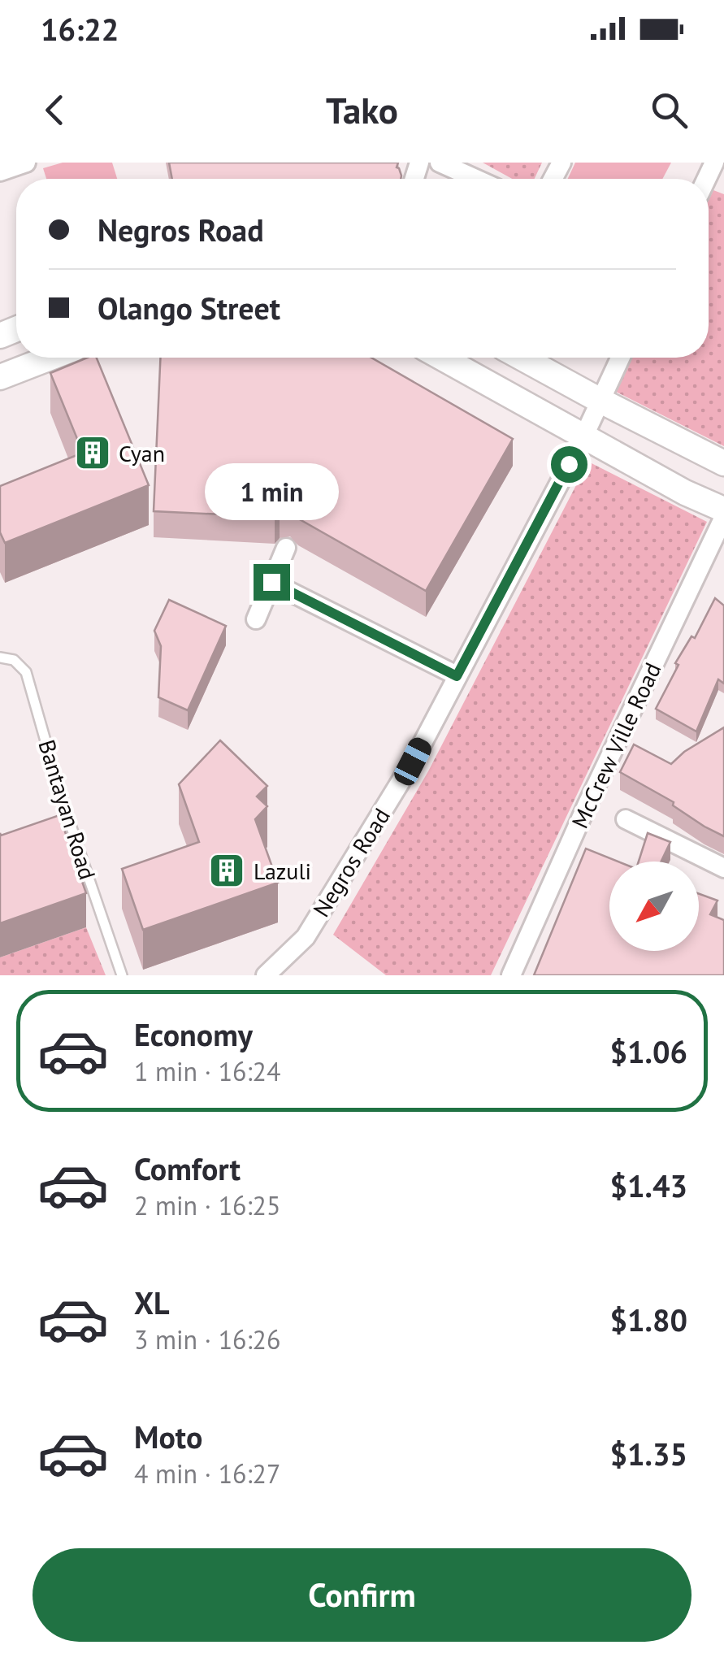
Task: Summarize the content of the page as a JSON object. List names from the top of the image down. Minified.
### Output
{"streets":{"street":["McCrew Ville Road","Negros Road"],"lane":["Bantayan Road"]},"places":{"building":["Cyan","Lazuli"]},"north":"bottom left","page":{"status":"16:22","header":"Tako","banner":["Negros Road","Olango Street"],"bubble":"1 min","list":[{"name":"Economy","note":"1 min · 16:24","value":"$1.06"},{"name":"Comfort","note":"2 min · 16:25","value":"$1.43"},{"name":"XL","note":"3 min · 16:26","value":"$1.80"},{"name":"Moto","note":"4 min · 16:27","value":"$1.35"}],"buttons":"Confirm"}}
